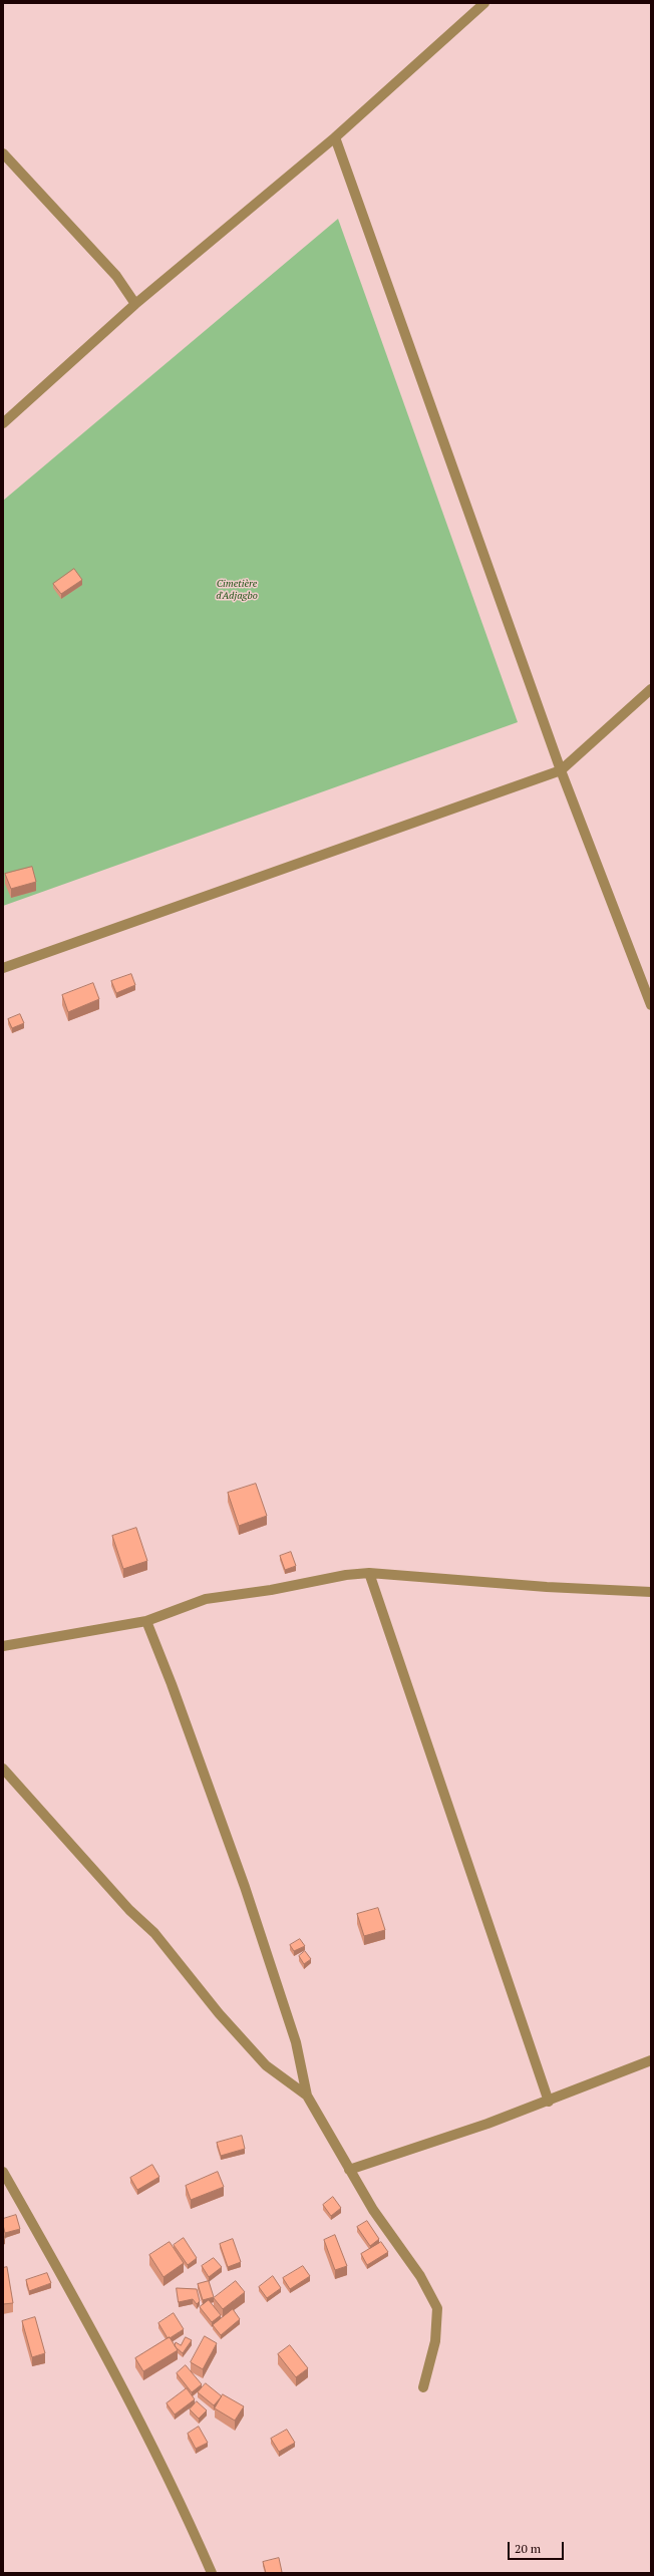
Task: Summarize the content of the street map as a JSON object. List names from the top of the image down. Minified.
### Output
{"parks":["Cimetière d'Adjagbo"],"scale_bar":"20 m"}
